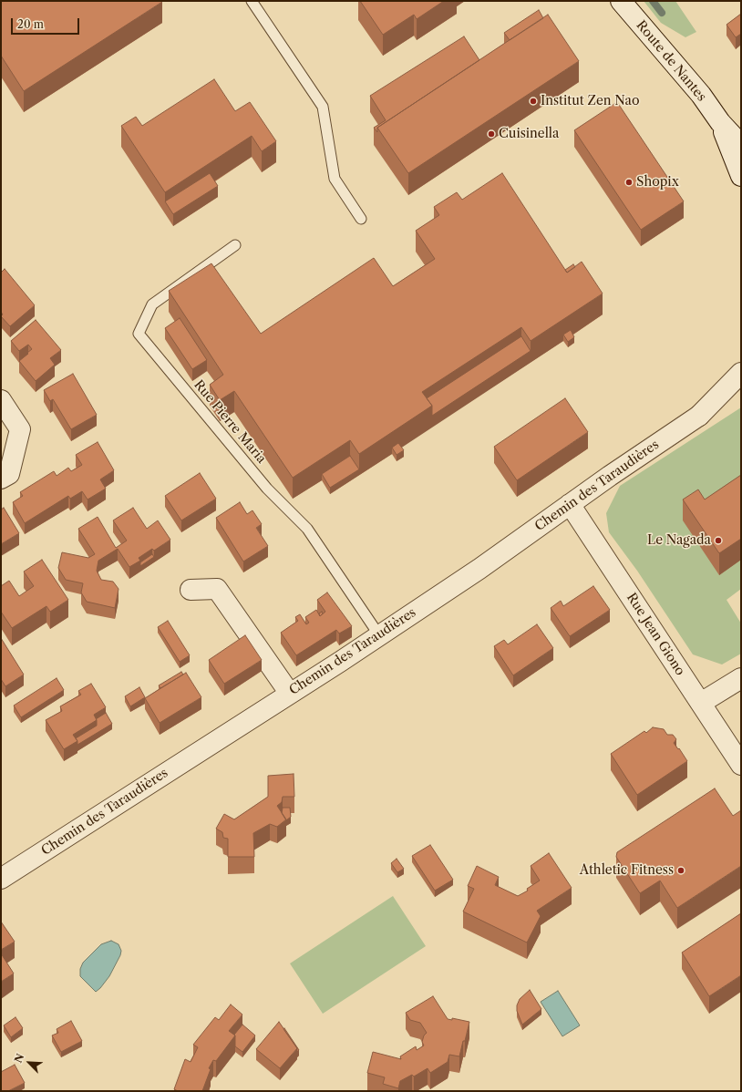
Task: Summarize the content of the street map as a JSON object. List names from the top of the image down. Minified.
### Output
{"streets":{"street":["Route de Nantes","Chemin des Taraudières","Rue Jean Giono"],"lane":["Rue Pierre Maria"]},"crossings":[["Rue Pierre Maria","Chemin des Taraudières"],["Chemin des Taraudières","Rue Jean Giono"]],"places":["Institut Zen Nao","Cuisinella","Shopix","Le Nagada","Athletic Fitness"],"scale_bar":"20 m","north":"top left"}
